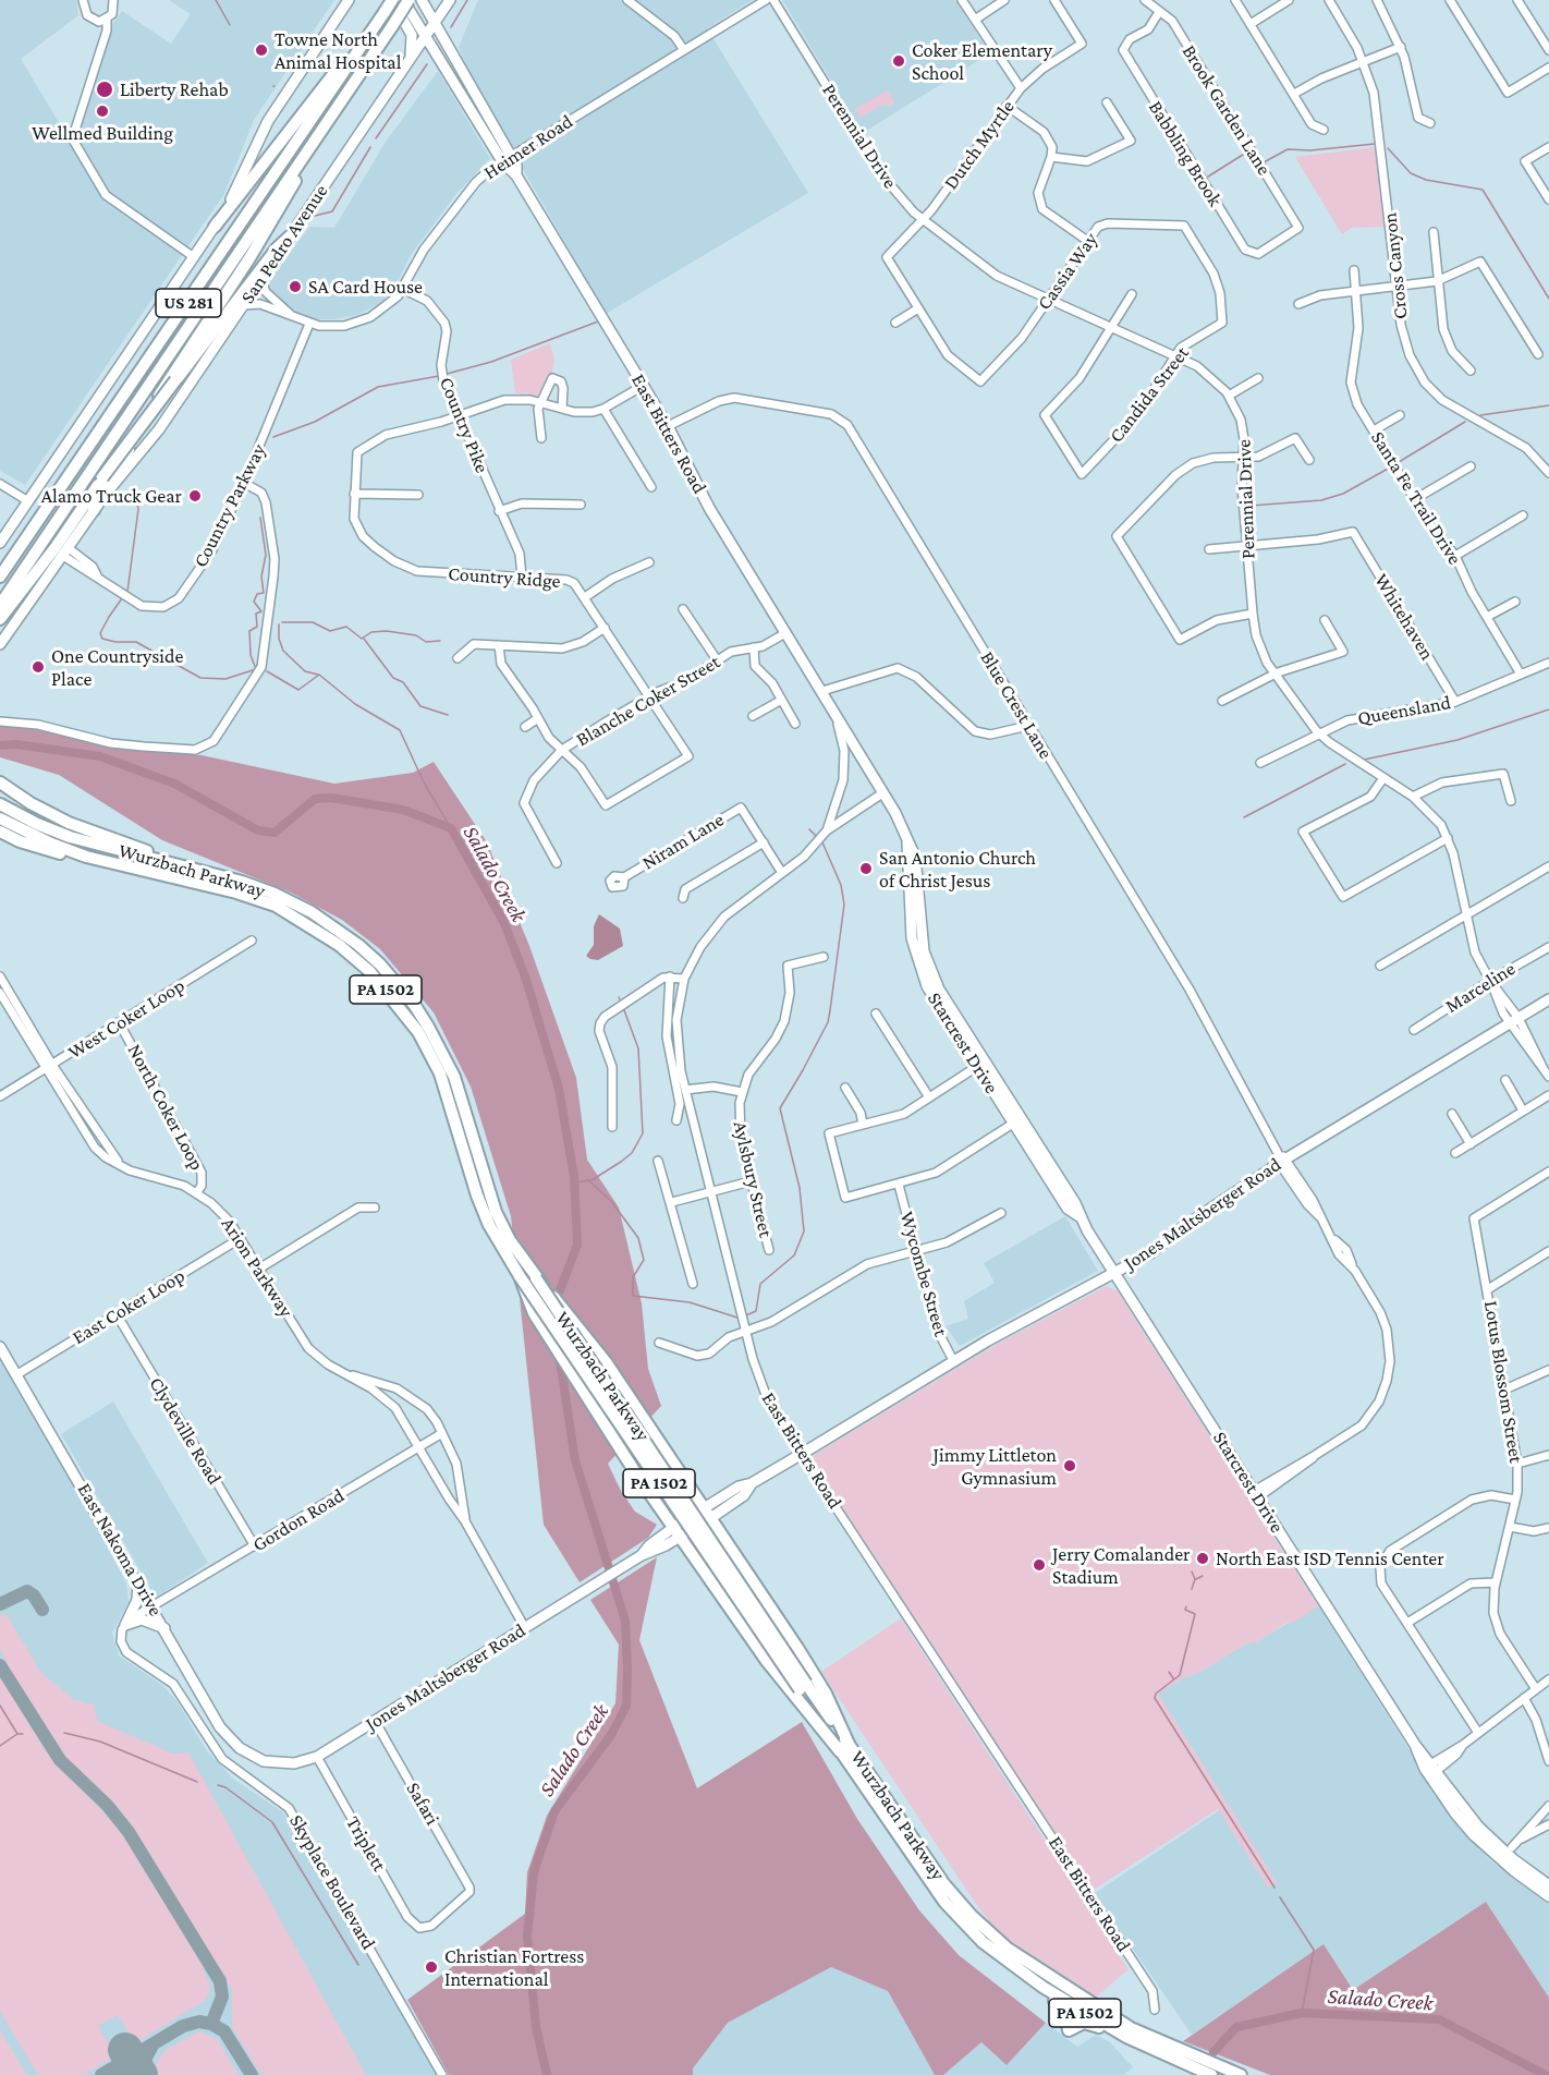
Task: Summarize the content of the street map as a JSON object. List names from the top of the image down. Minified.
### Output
{"streets":{"highway":["US 281","Wurzbach Parkway","PA 1502"],"main road":["San Pedro Avenue","East Bitters Road","Starcrest Drive","Jones Maltsberger Road","East Nakoma Drive"],"street":["Brook Garden Lane","Perennial Drive","Dutch Myrtle","Heimer Road","Babbling Brook","Cross Canyon","Cassia Way","Candida Street","Country Pike","Santa Fe Trail Drive","Country Parkway","Country Ridge","Whitehaven","Blanche Coker Street","Blue Crest Lane","Queensland","Niram Lane","Marceline","West Coker Loop","North Coker Loop","Aylsbury Street","Arion Parkway","Wycombe Street","East Coker Loop","Lotus Blossom Street","Clydeville Road","Gordon Road","Safari","Triplett","Skyplace Boulevard"]},"crossings":[["Brook Garden Lane","Babbling Brook"],["Perennial Drive","Dutch Myrtle"],["Perennial Drive","Cassia Way"],["Perennial Drive","Candida Street"],["Perennial Drive","Whitehaven"],["Perennial Drive","Queensland"],["Perennial Drive","Marceline"],["Perennial Drive","Jones Maltsberger Road"],["Dutch Myrtle","Cassia Way"],["Heimer Road","San Pedro Avenue"],["Heimer Road","Country Pike"],["Heimer Road","East Bitters Road"],["Heimer Road","Country Parkway"],["San Pedro Avenue","East Bitters Road"],["San Pedro Avenue","Country Parkway"],["Cassia Way","Candida Street"],["Country Pike","Country Ridge"],["East Bitters Road","Blanche Coker Street"],["East Bitters Road","Blue Crest Lane"],["East Bitters Road","Starcrest Drive"],["East Bitters Road","Jones Maltsberger Road"],["Santa Fe Trail Drive","Queensland"],["Country Ridge","Blanche Coker Street"],["Whitehaven","Queensland"],["Blue Crest Lane","Starcrest Drive"],["Blue Crest Lane","Jones Maltsberger Road"],["West Coker Loop","North Coker Loop"],["West Coker Loop","Arion Parkway"],["Starcrest Drive","Jones Maltsberger Road"],["North Coker Loop","Arion Parkway"],["Jones Maltsberger Road","Arion Parkway"],["Jones Maltsberger Road","Wycombe Street"],["Jones Maltsberger Road","East Nakoma Drive"],["Jones Maltsberger Road","Safari"],["Jones Maltsberger Road","Triplett"],["Arion Parkway","East Coker Loop"],["Arion Parkway","Gordon Road"],["East Coker Loop","Clydeville Road"],["East Coker Loop","East Nakoma Drive"],["Clydeville Road","Gordon Road"],["Gordon Road","East Nakoma Drive"],["Safari","Triplett"]],"water":["Salado Creek"],"places":["Towne North Animal Hospital","Coker Elementary School","Liberty Rehab","Wellmed Building","SA Card House","Alamo Truck Gear","One Countryside Place","San Antonio Church of Christ Jesus","Jimmy Littleton Gymnasium","North East ISD Tennis Center","Jerry Comalander Stadium","Christian Fortress International"]}
